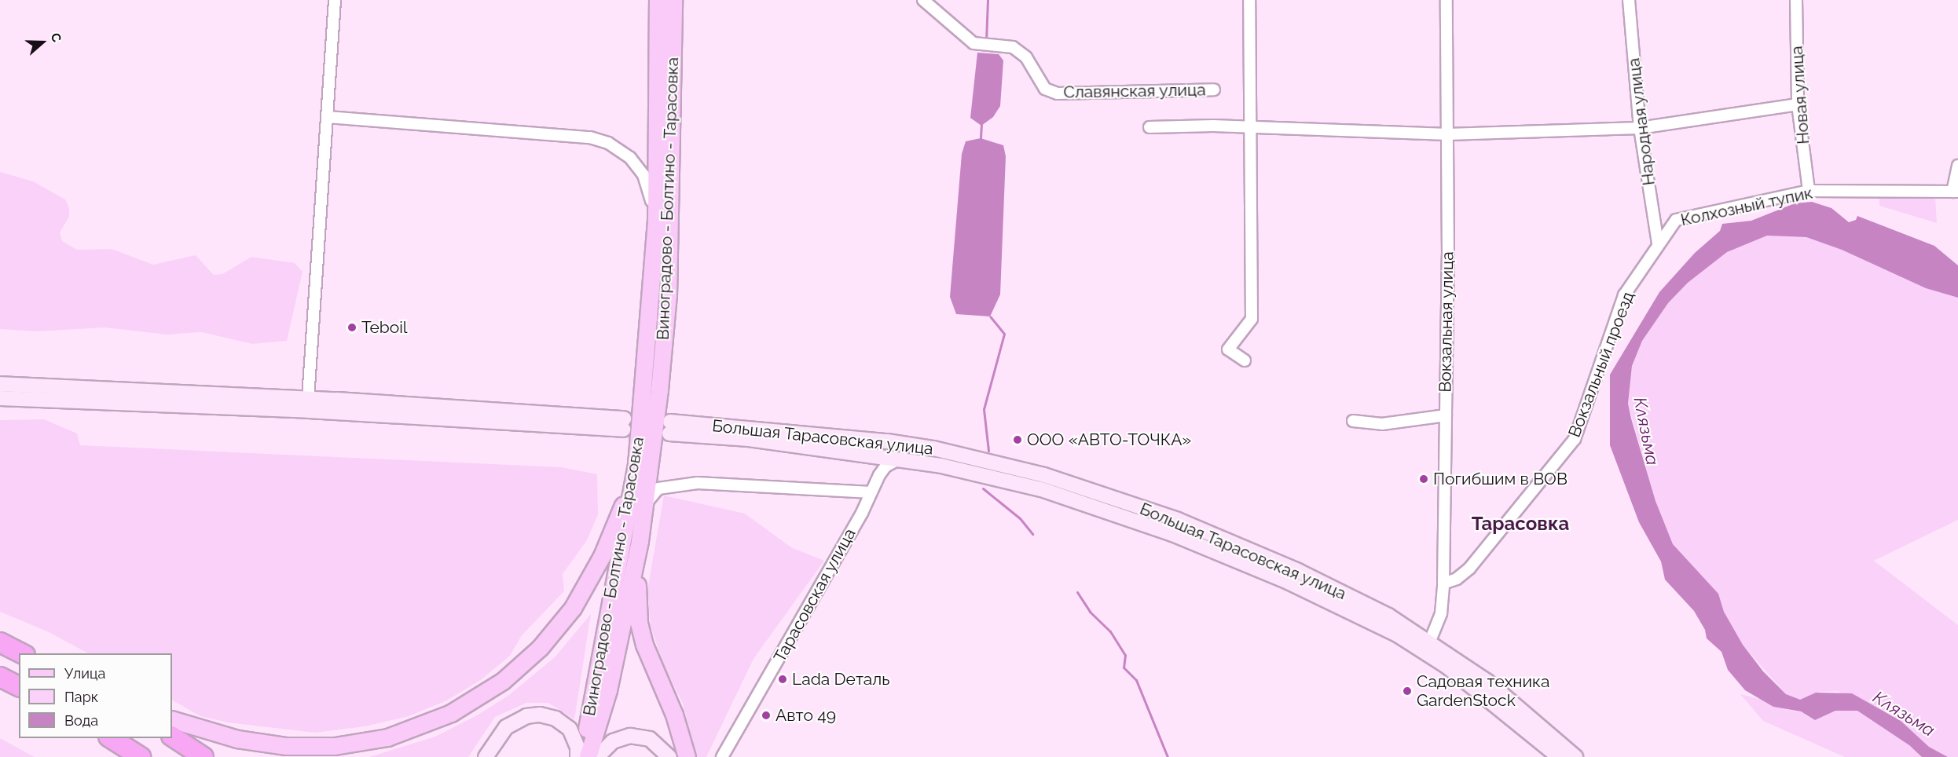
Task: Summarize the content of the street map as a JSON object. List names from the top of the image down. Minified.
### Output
{"streets":{"main road":["Виноградово - Болтино - Тарасовка"],"street":["Славянская улица","Новая улица","Народная улица","Колхозный тупик","Вокзальная улица","Вокзальный проезд","Большая Тарасовская улица","Тарасовская улица"]},"crossings":[["Новая улица","Колхозный тупик"],["Народная улица","Колхозный тупик"],["Народная улица","Вокзальный проезд"],["Колхозный тупик","Вокзальный проезд"],["Вокзальная улица","Вокзальный проезд"],["Вокзальная улица","Большая Тарасовская улица"],["Большая Тарасовская улица","Тарасовская улица"]],"districts":["Тарасовка"],"water":["Клязьма"],"places":["Teboil","ООО «АВТО-ТОЧКА»","Погибшим в ВОВ","Lada Dеталь","Садовая техника GardenStock","Авто 49"],"legend":["Улица","Парк","Вода"],"north":"right"}
